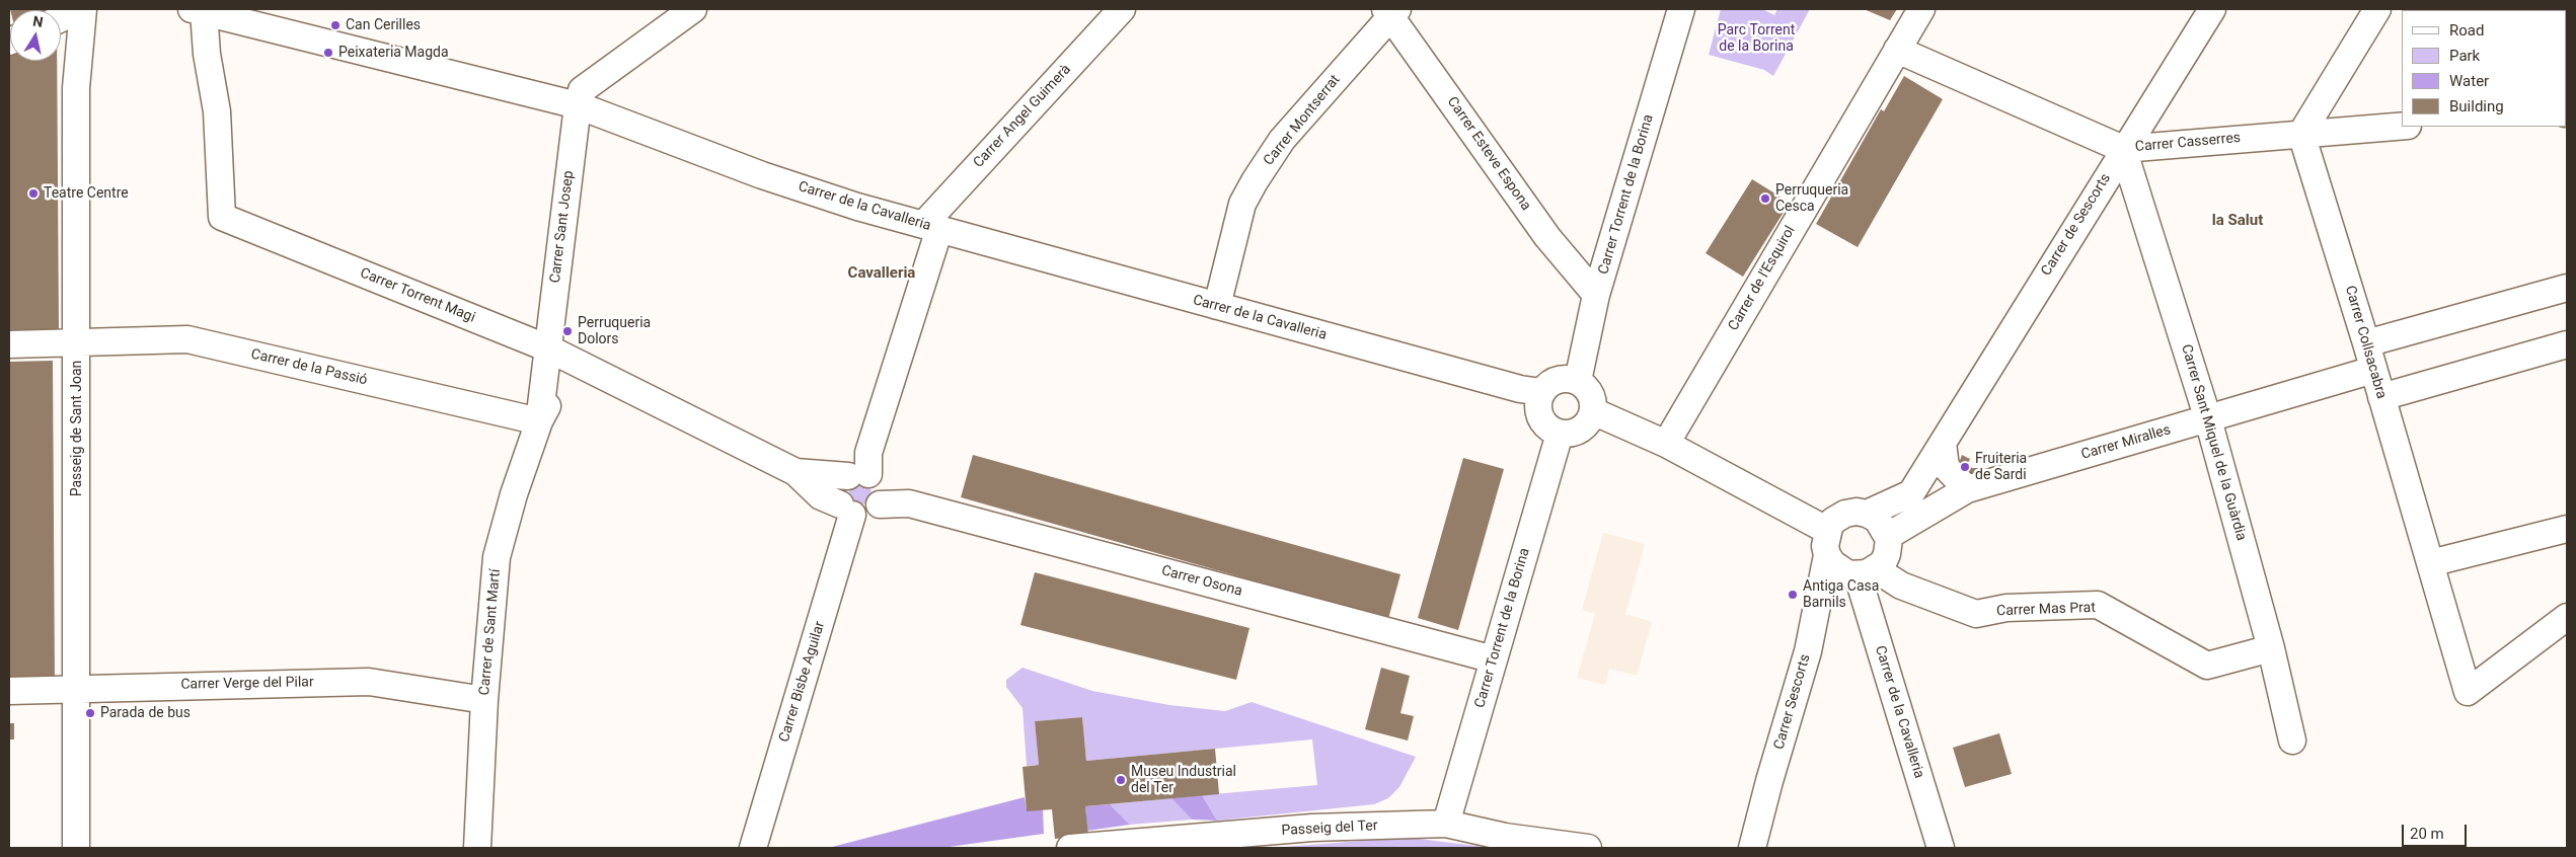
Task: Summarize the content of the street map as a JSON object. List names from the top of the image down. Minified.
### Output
{"streets":{"street":["Carrer Angel Guimerà","Carrer Montserrat","Carrer Casserres","Carrer Esteve Espona","Carrer Torrent de la Borina","Carrer de la Cavalleria","Carrer de Sescorts","Carrer Sant Josep","Carrer de l'Esquirol","Carrer Torrent Magi","Carrer Collsacabra","Carrer de la Passió","Passeig de Sant Joan","Carrer Miralles","Carrer Sant Miquel de la Guàrdia","Carrer Osona","Carrer Mas Prat","Carrer de Sant Martí","Carrer Bisbe Aguilar","Carrer Verge del Pilar","Carrer Sescorts","Passeig del Ter"]},"crossings":[["Carrer Angel Guimerà","Carrer de la Cavalleria"],["Carrer Montserrat","Carrer Esteve Espona"],["Carrer Montserrat","Carrer de la Cavalleria"],["Carrer Casserres","Carrer de Sescorts"],["Carrer Casserres","Carrer de l'Esquirol"],["Carrer Casserres","Carrer Collsacabra"],["Carrer Casserres","Carrer Sant Miquel de la Guàrdia"],["Carrer Esteve Espona","Carrer Torrent de la Borina"],["Carrer Torrent de la Borina","Carrer de la Cavalleria"],["Carrer Torrent de la Borina","Carrer Osona"],["Carrer Torrent de la Borina","Passeig del Ter"],["Carrer de la Cavalleria","Carrer de Sescorts"],["Carrer de la Cavalleria","Carrer Sant Josep"],["Carrer de la Cavalleria","Carrer Torrent Magi"],["Carrer de la Cavalleria","Carrer Miralles"],["Carrer de la Cavalleria","Carrer Mas Prat"],["Carrer de la Cavalleria","Carrer Sescorts"],["Carrer de Sescorts","Carrer Miralles"],["Carrer de Sescorts","Carrer Sant Miquel de la Guàrdia"],["Carrer de Sescorts","Carrer Mas Prat"],["Carrer de Sescorts","Carrer Sescorts"],["Carrer Sant Josep","Carrer Torrent Magi"],["Carrer Sant Josep","Carrer de Sant Martí"],["Carrer Torrent Magi","Carrer Osona"],["Carrer Torrent Magi","Carrer de Sant Martí"],["Carrer Torrent Magi","Carrer Bisbe Aguilar"],["Carrer Collsacabra","Carrer Miralles"],["Carrer de la Passió","Passeig de Sant Joan"],["Carrer de la Passió","Carrer de Sant Martí"],["Passeig de Sant Joan","Carrer Verge del Pilar"],["Carrer Miralles","Carrer Sant Miquel de la Guàrdia"],["Carrer Miralles","Carrer Mas Prat"],["Carrer Miralles","Carrer Sescorts"],["Carrer Sant Miquel de la Guàrdia","Carrer Mas Prat"],["Carrer Osona","Carrer Bisbe Aguilar"],["Carrer Mas Prat","Carrer Sescorts"],["Carrer de Sant Martí","Carrer Verge del Pilar"]],"districts":["la Salut","Cavalleria"],"parks":["Parc Torrent de la Borina"],"places":["Can Cerilles","Peixateria Magda","Teatre Centre","Perruqueria Cesca","Perruqueria Dolors","Fruiteria de Sardi","Antiga Casa Barnils","Parada de bus","Museu Industrial del Ter"],"legend":["Road","Park","Water","Building"],"scale_bar":"20 m","north":"top"}
